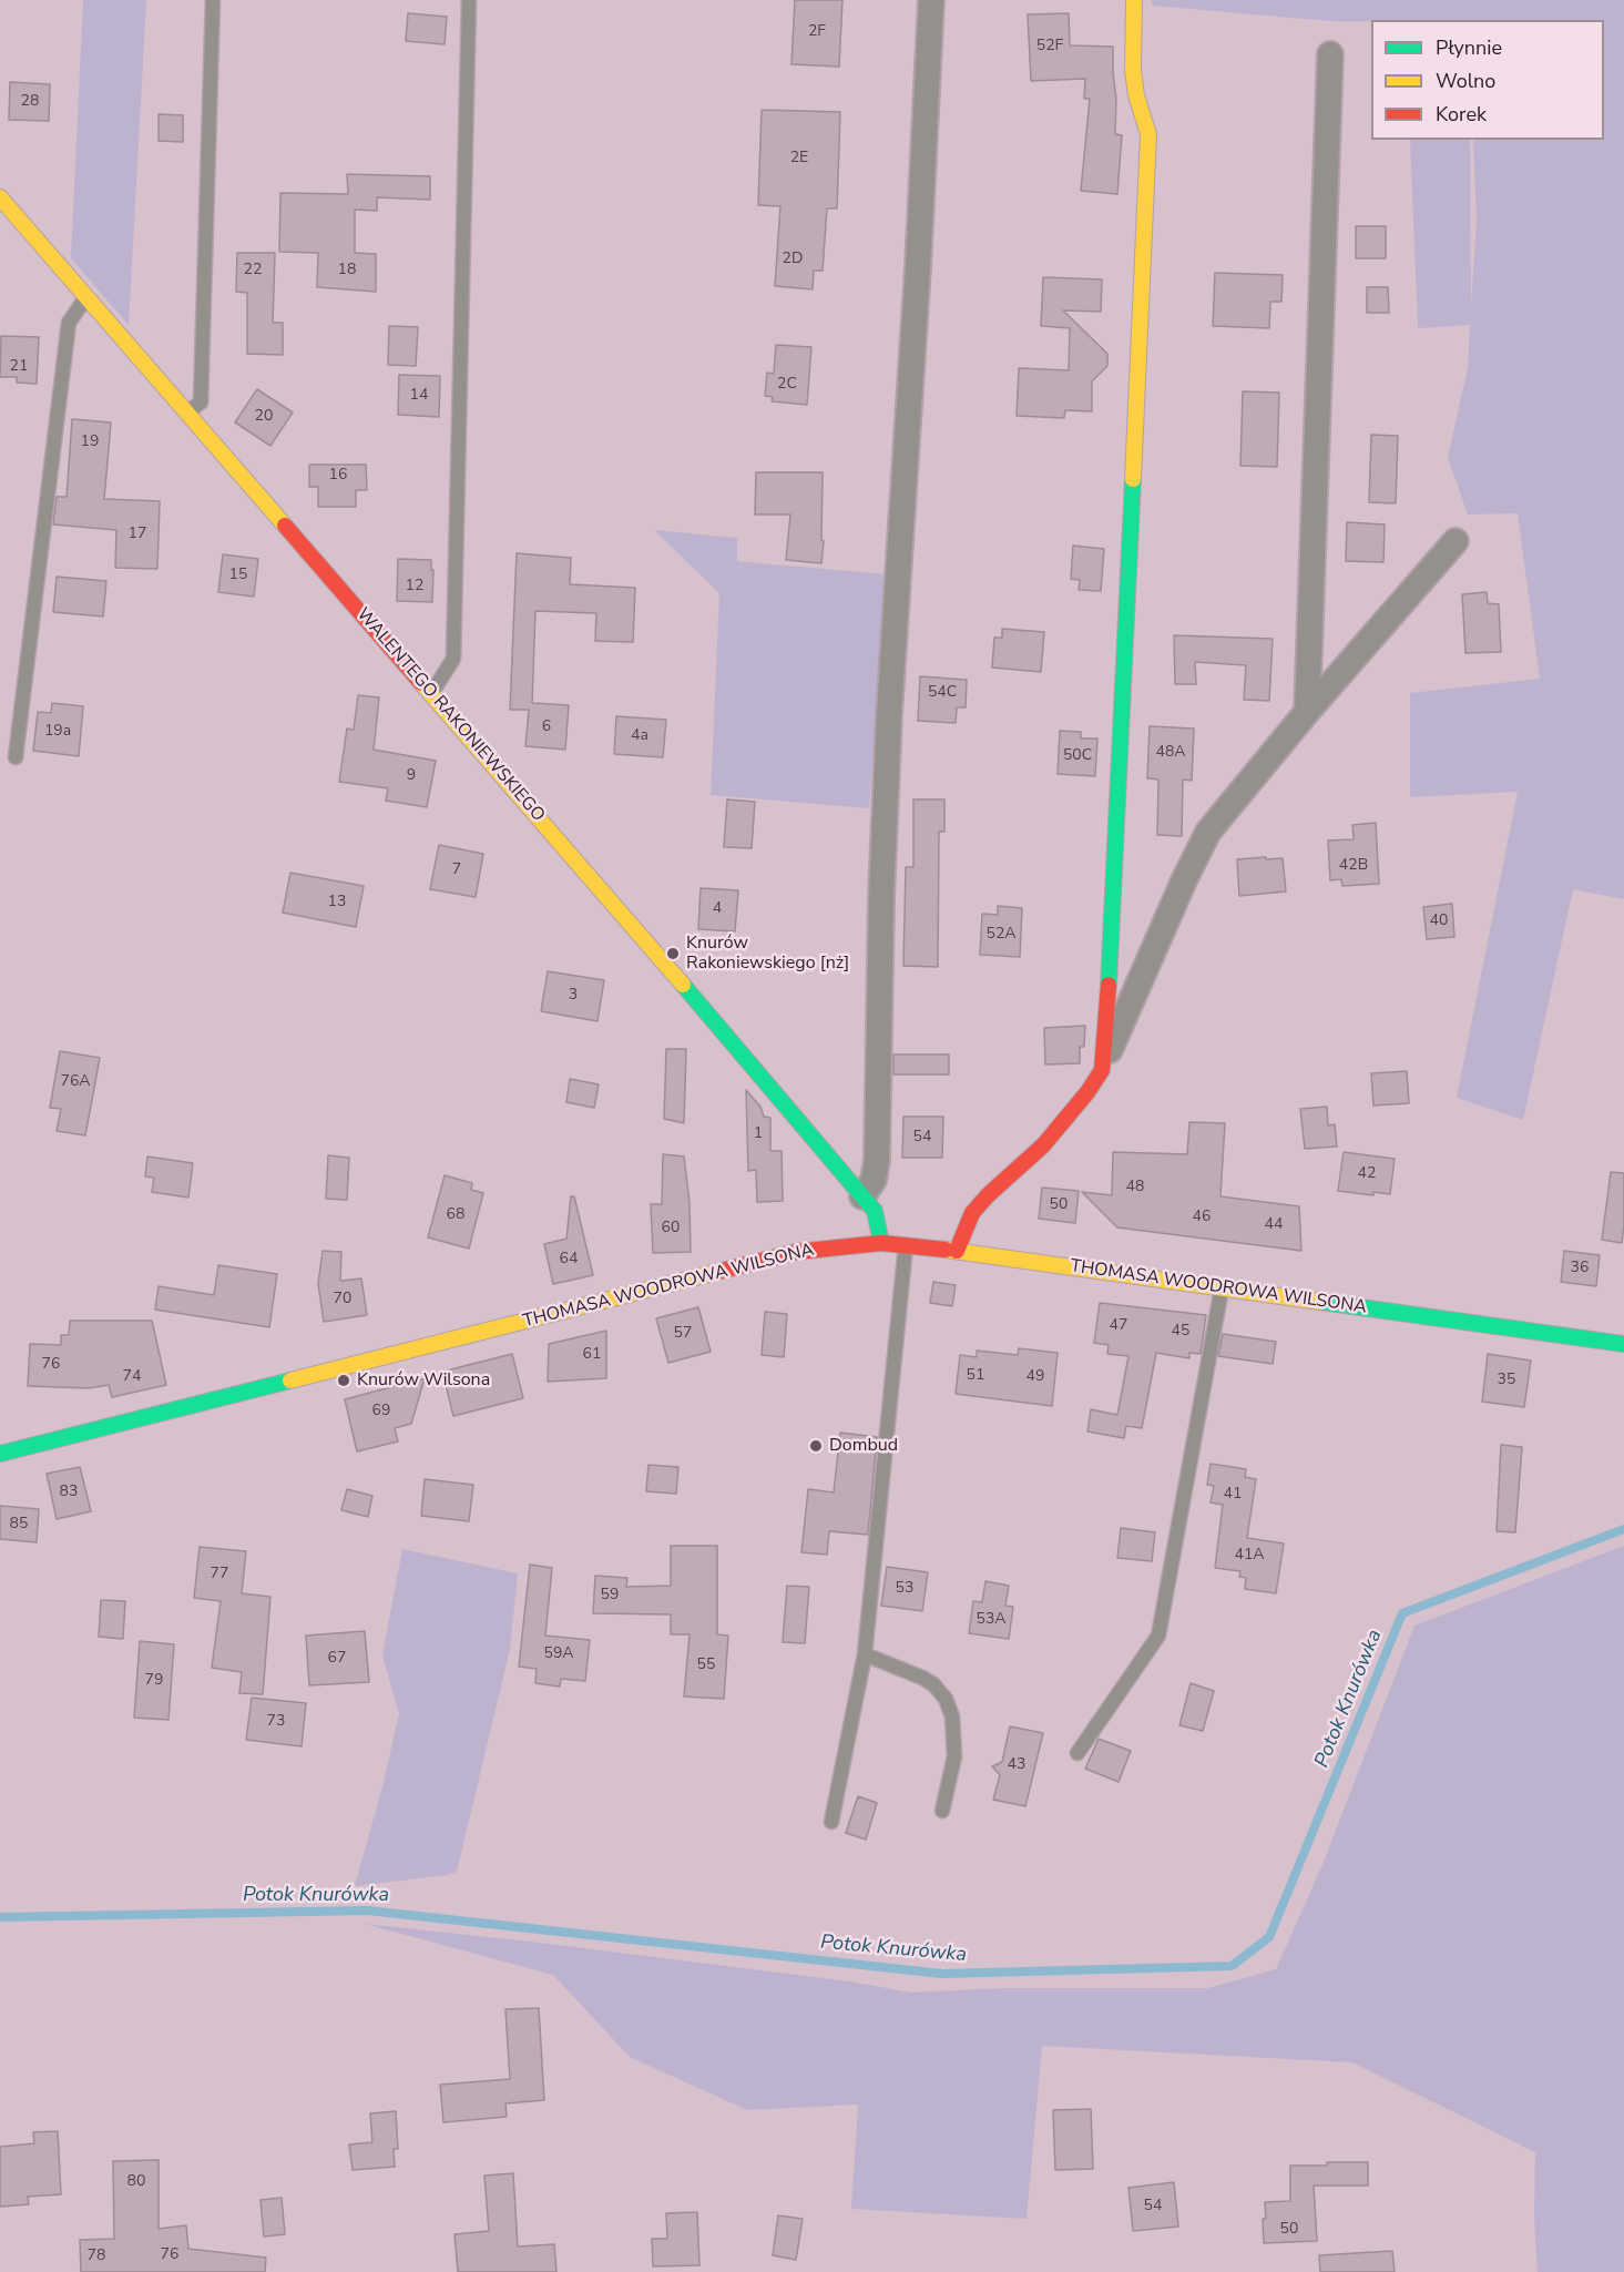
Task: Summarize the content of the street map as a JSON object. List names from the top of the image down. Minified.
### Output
{"streets":{"street":["WALENTEGO RAKONIEWSKIEGO","THOMASA WOODROWA WILSONA"]},"crossings":[["WALENTEGO RAKONIEWSKIEGO","THOMASA WOODROWA WILSONA"]],"water":["Potok Knurówka"],"places":["Knurów Rakoniewskiego [nż]","Knurów Wilsona","Dombud"],"house_numbers":["2F","52F","28","2E","2D","22","18","21","2C","14","20","19","16","17","15","12","54C","6","19a","4a","48A","50C","9","42B","7","13","4","40","52A","3","76A","1","54","42","48","50","68","46","44","60","64","36","70","47","45","57","61","76","51","74","49","35","69","83","41","85","41A","77","53","59","53A","59A","67","55","79","73","43","80","54","50","76","78"],"legend":["Płynnie","Wolno","Korek"]}
